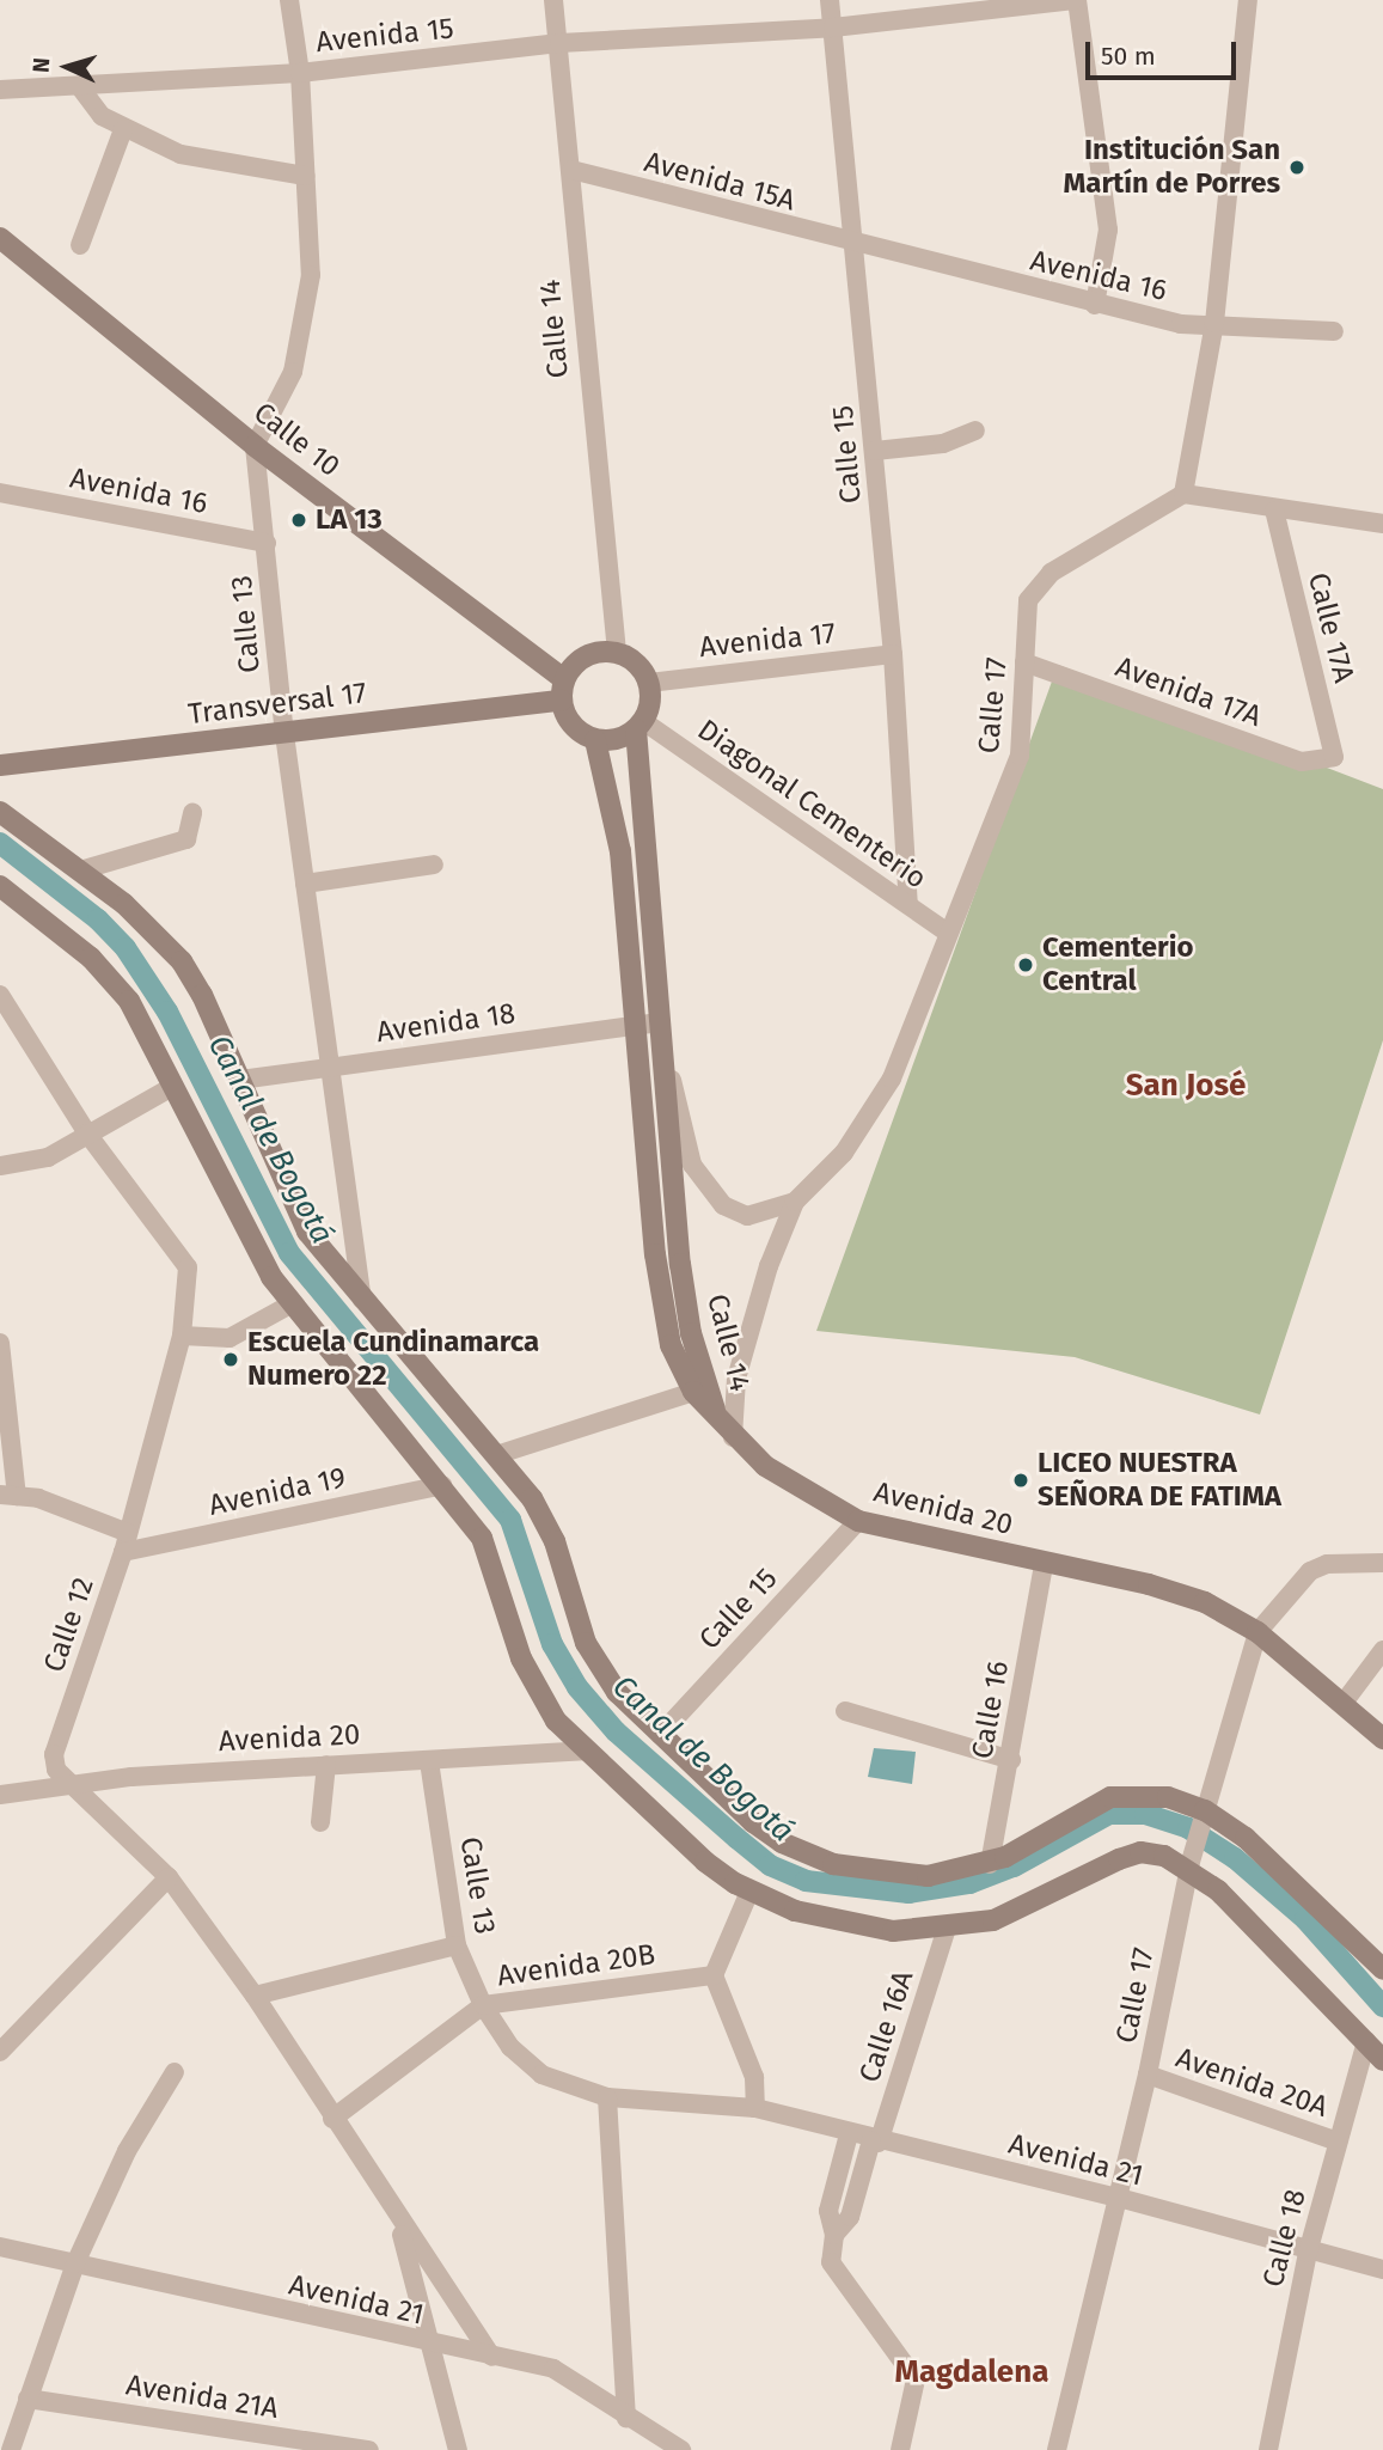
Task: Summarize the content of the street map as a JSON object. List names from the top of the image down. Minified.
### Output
{"streets":{"main road":["Calle 14","Calle 10","Transversal 17","Avenida 20"],"street":["Avenida 15","Avenida 15A","Avenida 16","Calle 15","Calle 13","Calle 17A","Avenida 17","Avenida 17A","Calle 17","Diagonal Cementerio","Avenida 18","Avenida 19","Calle 12","Calle 16","Avenida 20B","Calle 16A","Avenida 20A","Avenida 21","Calle 18","Avenida 21A"]},"crossings":[["Avenida 15","Calle 14"],["Avenida 15","Calle 15"],["Avenida 15A","Avenida 16"],["Avenida 15A","Calle 14"],["Avenida 15A","Calle 15"],["Avenida 16","Calle 15"],["Avenida 16","Calle 13"],["Calle 14","Calle 10"],["Calle 14","Avenida 17"],["Calle 14","Transversal 17"],["Calle 14","Calle 17"],["Calle 14","Diagonal Cementerio"],["Calle 14","Avenida 18"],["Calle 14","Avenida 20"],["Calle 10","Calle 13"],["Calle 10","Avenida 17"],["Calle 10","Transversal 17"],["Calle 10","Diagonal Cementerio"],["Calle 15","Avenida 17"],["Calle 15","Diagonal Cementerio"],["Calle 15","Avenida 20"],["Calle 13","Transversal 17"],["Calle 13","Avenida 18"],["Calle 13","Avenida 20"],["Calle 13","Avenida 20B"],["Calle 13","Avenida 21"],["Calle 17A","Avenida 17A"],["Avenida 17","Transversal 17"],["Avenida 17","Diagonal Cementerio"],["Avenida 17A","Calle 17"],["Transversal 17","Diagonal Cementerio"],["Calle 17","Diagonal Cementerio"],["Calle 17","Avenida 20"],["Calle 17","Avenida 20A"],["Calle 17","Avenida 21"],["Avenida 19","Calle 12"],["Avenida 20","Calle 12"],["Avenida 20","Calle 16"],["Calle 12","Avenida 20B"],["Calle 12","Avenida 21"],["Calle 16A","Avenida 21"],["Avenida 20A","Calle 18"],["Avenida 21","Calle 18"]],"districts":["San José","Magdalena"],"water":["Canal de Bogotá"],"places":["Institución San Martín de Porres","LA 13","Cementerio Central","Escuela Cundinamarca Numero 22","LICEO NUESTRA SEÑORA DE FATIMA"],"scale_bar":"50 m","north":"left"}
